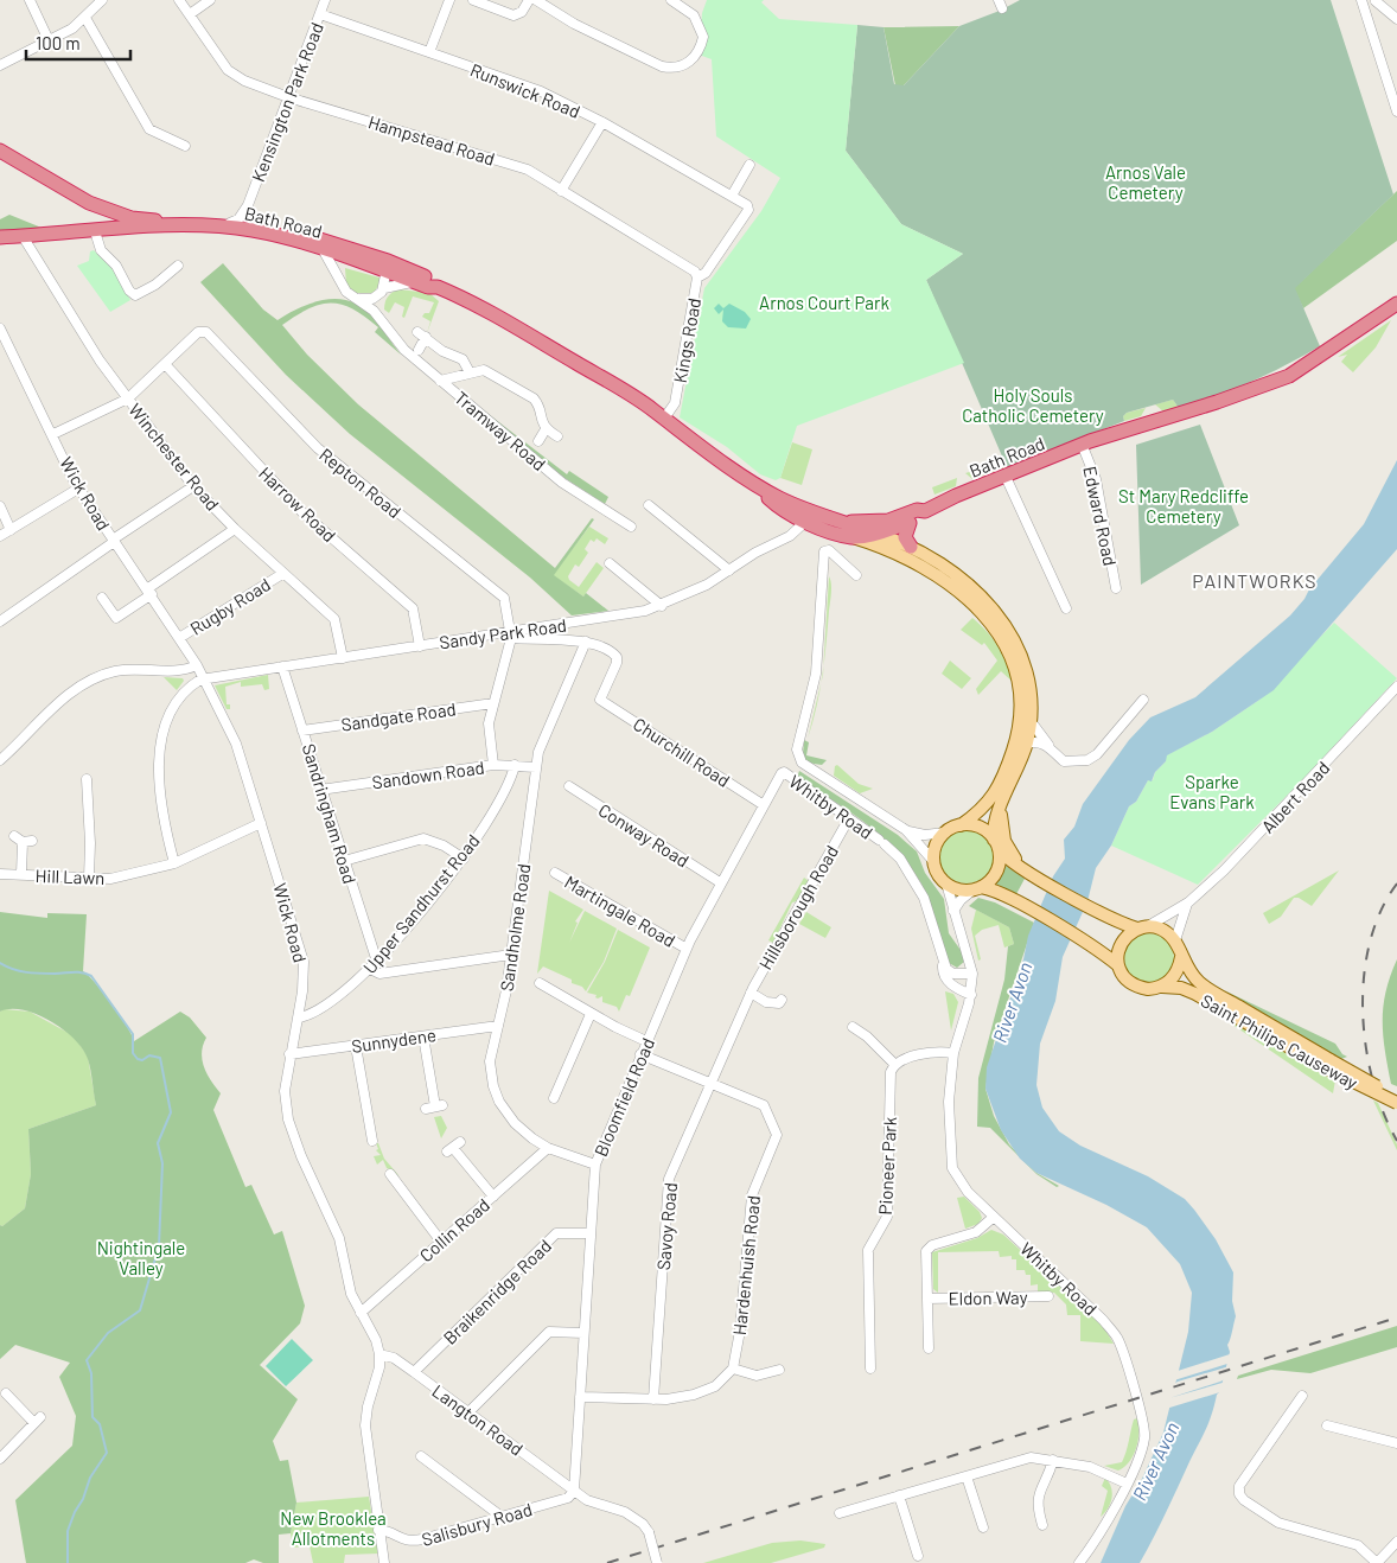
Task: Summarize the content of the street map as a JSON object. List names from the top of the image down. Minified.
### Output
{"streets":{"highway":["Bath Road"],"main road":["Saint Philips Causeway"],"street":["Runswick Road","Kensington Park Road","Hampstead Road","Kings Road","Tramway Road","Winchester Road","Repton Road","Wick Road","Harrow Road","Edward Road","Rugby Road","Sandy Park Road","Sandgate Road","Churchill Road","Sandown Road","Albert Road","Whitby Road","Sandringham Road","Conway Road","Hill Lawn","Upper Sandhurst Road","Hillsborough Road","Martingale Road","Sandholme Road","Sunnydene","Bloomfield Road","Pioneer Park","Savoy Road","Collin Road","Hardenhuish Road","Braikenridge Road","Eldon Way","Langton Road","Salisbury Road"]},"crossings":[["Runswick Road","Kensington Park Road"],["Runswick Road","Kings Road"],["Kensington Park Road","Hampstead Road"],["Kensington Park Road","Bath Road"],["Hampstead Road","Kings Road"],["Bath Road","Kings Road"],["Bath Road","Tramway Road"],["Bath Road","Winchester Road"],["Bath Road","Edward Road"],["Bath Road","Sandy Park Road"],["Winchester Road","Rugby Road"],["Winchester Road","Sandy Park Road"],["Repton Road","Harrow Road"],["Repton Road","Sandy Park Road"],["Wick Road","Rugby Road"],["Wick Road","Sandy Park Road"],["Wick Road","Hill Lawn"],["Wick Road","Upper Sandhurst Road"],["Wick Road","Sunnydene"],["Wick Road","Collin Road"],["Wick Road","Langton Road"],["Harrow Road","Sandy Park Road"],["Sandy Park Road","Sandringham Road"],["Sandgate Road","Sandringham Road"],["Churchill Road","Sandholme Road"],["Churchill Road","Bloomfield Road"],["Sandown Road","Sandringham Road"],["Sandown Road","Upper Sandhurst Road"],["Sandown Road","Sandholme Road"],["Albert Road","Saint Philips Causeway"],["Whitby Road","Hillsborough Road"],["Whitby Road","Bloomfield Road"],["Whitby Road","Eldon Way"],["Sandringham Road","Upper Sandhurst Road"],["Conway Road","Bloomfield Road"],["Hillsborough Road","Savoy Road"],["Martingale Road","Bloomfield Road"],["Sandholme Road","Sunnydene"],["Sandholme Road","Bloomfield Road"],["Sandholme Road","Collin Road"],["Bloomfield Road","Hardenhuish Road"],["Bloomfield Road","Braikenridge Road"],["Bloomfield Road","Langton Road"],["Bloomfield Road","Salisbury Road"],["Savoy Road","Hardenhuish Road"],["Braikenridge Road","Langton Road"],["Langton Road","Salisbury Road"]],"districts":["PAINTWORKS"],"water":["River Avon"],"parks":["Arnos Vale Cemetery","Arnos Court Park","Holy Souls Catholic Cemetery","St Mary Redcliffe Cemetery","Sparke Evans Park","Nightingale Valley","New Brooklea Allotments"],"scale_bar":"100 m"}
